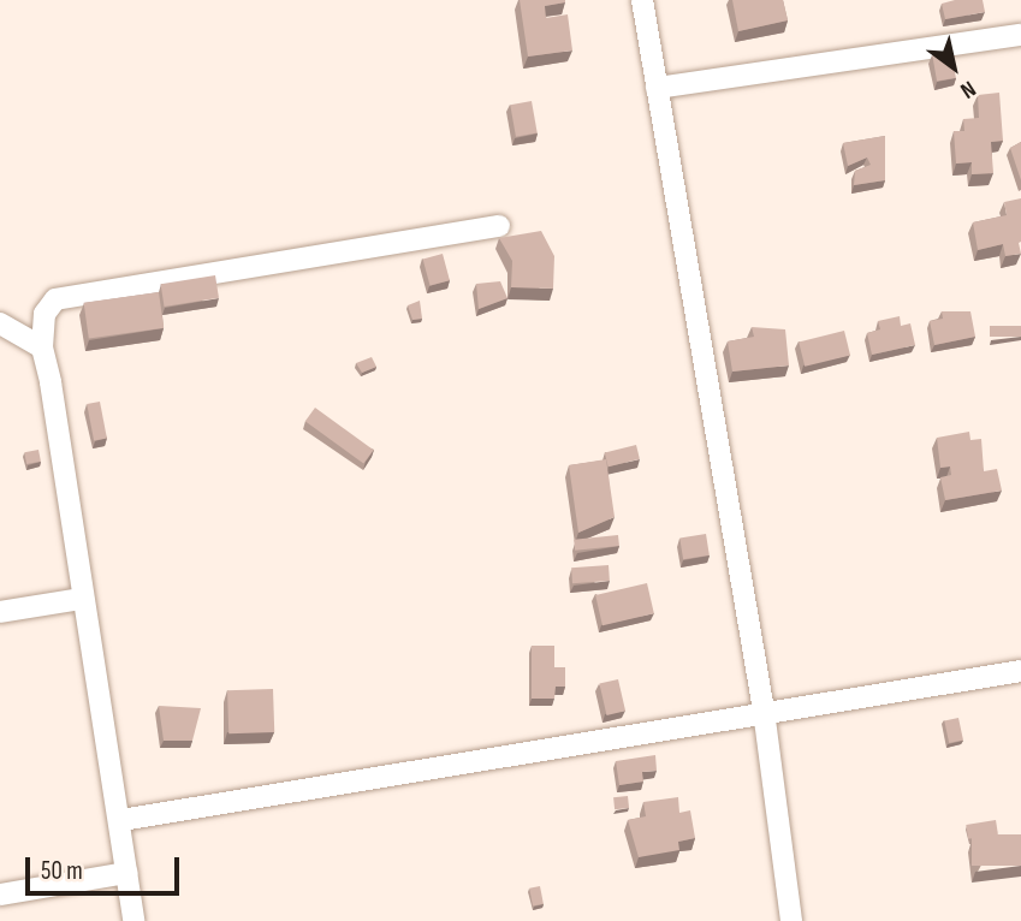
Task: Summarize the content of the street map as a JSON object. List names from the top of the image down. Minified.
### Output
{"scale_bar":"50 m","north":"bottom right"}
